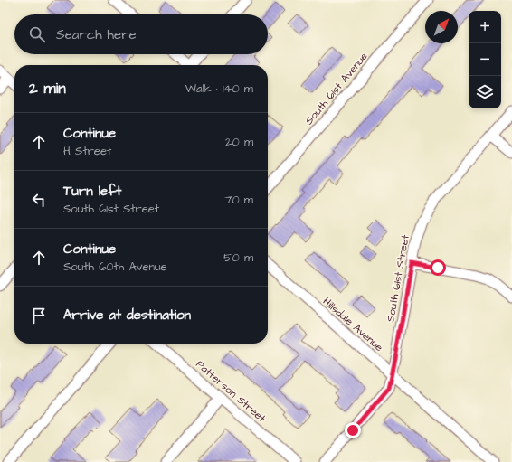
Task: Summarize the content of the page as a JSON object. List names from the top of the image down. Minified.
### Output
{"streets":{"street":["South 61st Avenue","South 61st Street","Hillsdale Avenue","Patterson Street"]},"crossings":[["South 61st Street","Hillsdale Avenue"]],"north":"top right","page":{"map_buttons":["+","−"],"search":"Search here","heading":["2 min","Walk · 140 m"],"list":[["Continue","H Street","20 m"],["Turn left","South 61st Street","70 m"],["Continue","South 60th Avenue","50 m"],"Arrive at destination"]}}
